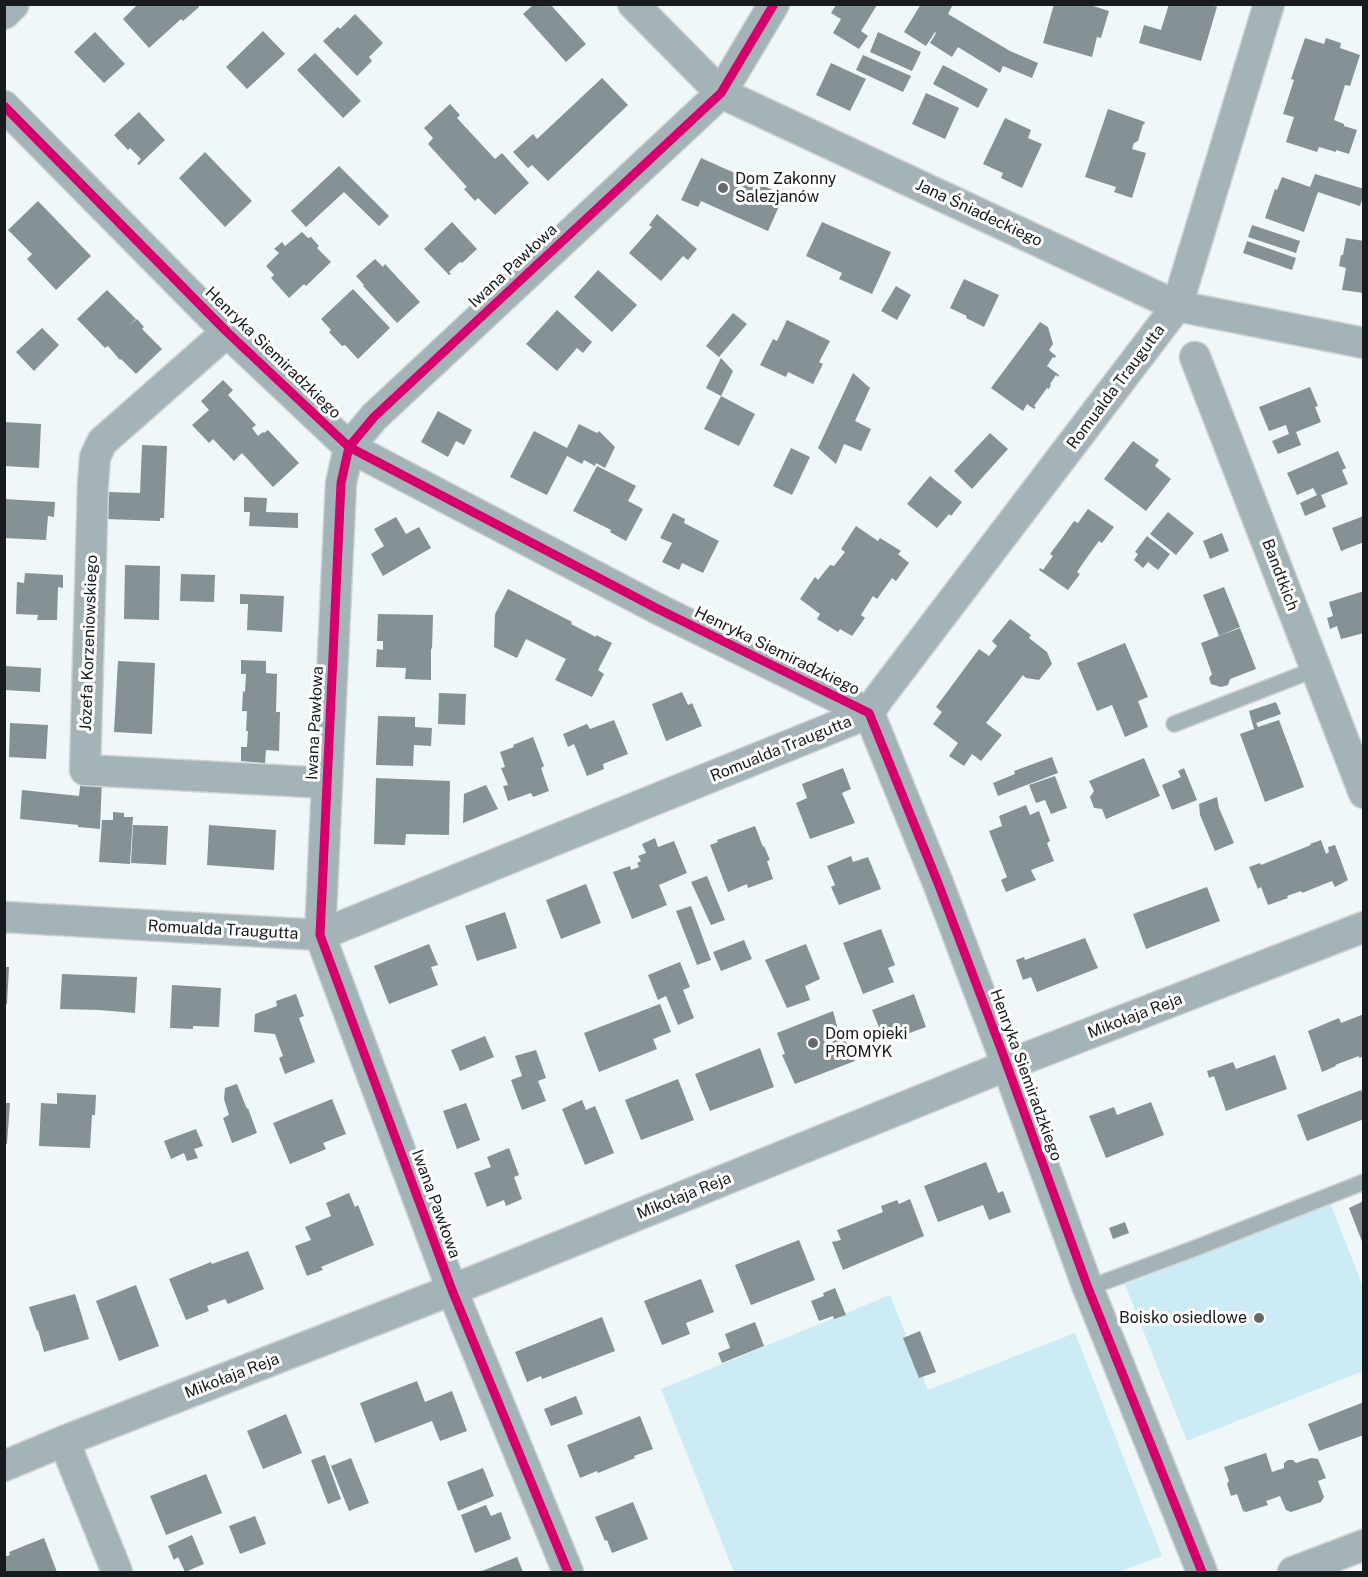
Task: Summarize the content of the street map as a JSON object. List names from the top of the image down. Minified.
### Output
{"streets":{"street":["Jana Śniadeckiego","Iwana Pawłowa","Henryka Siemiradzkiego","Romualda Traugutta","Bandtkich","Józefa Korzeniowskiego","Mikołaja Reja"]},"crossings":[["Jana Śniadeckiego","Iwana Pawłowa"],["Jana Śniadeckiego","Romualda Traugutta"],["Iwana Pawłowa","Henryka Siemiradzkiego"],["Iwana Pawłowa","Romualda Traugutta"],["Iwana Pawłowa","Józefa Korzeniowskiego"],["Iwana Pawłowa","Mikołaja Reja"],["Henryka Siemiradzkiego","Romualda Traugutta"],["Henryka Siemiradzkiego","Józefa Korzeniowskiego"],["Henryka Siemiradzkiego","Mikołaja Reja"]],"places":["Dom Zakonny Salezjanów","Dom opieki PROMYK","Boisko osiedlowe"]}
